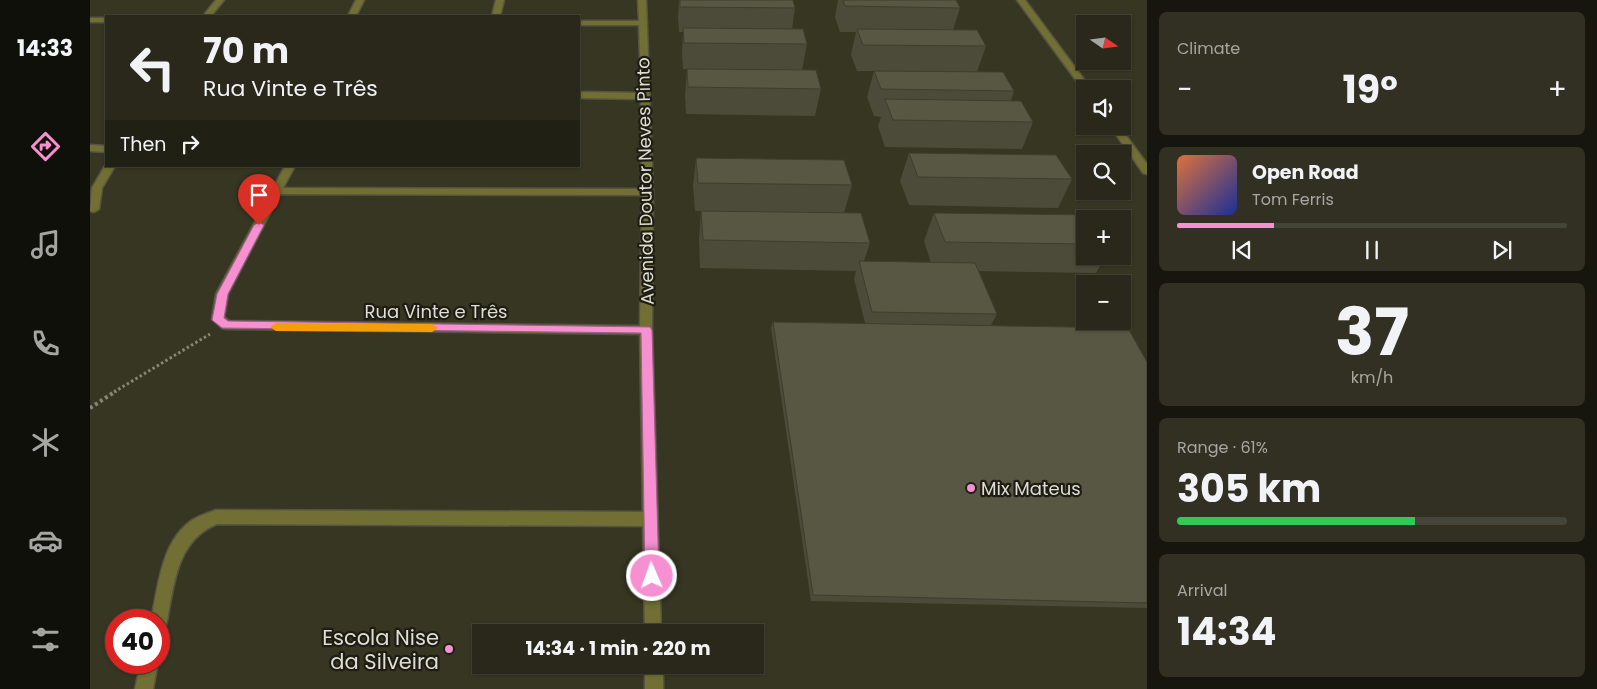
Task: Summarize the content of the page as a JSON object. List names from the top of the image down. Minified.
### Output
{"streets":{"street":["Avenida Doutor Neves Pinto","Rua Vinte e Três"]},"crossings":[["Avenida Doutor Neves Pinto","Rua Vinte e Três"]],"places":["Mix Mateus","Escola Nise da Silveira"],"north":"right","page":{"tabs":"14:33","tile":["Climate",["37","km/h"],["Range · 61%","305 km"],["Arrival","14:34"]],"map_buttons":["+","−"],"turn":["70 m","Rua Vinte e Três"],"heat":["−","19°","+"],"then":"Then","song":["Open Road","Tom Ferris"],"limit":"40","trip":"14:34 · 1 min · 220 m"}}
